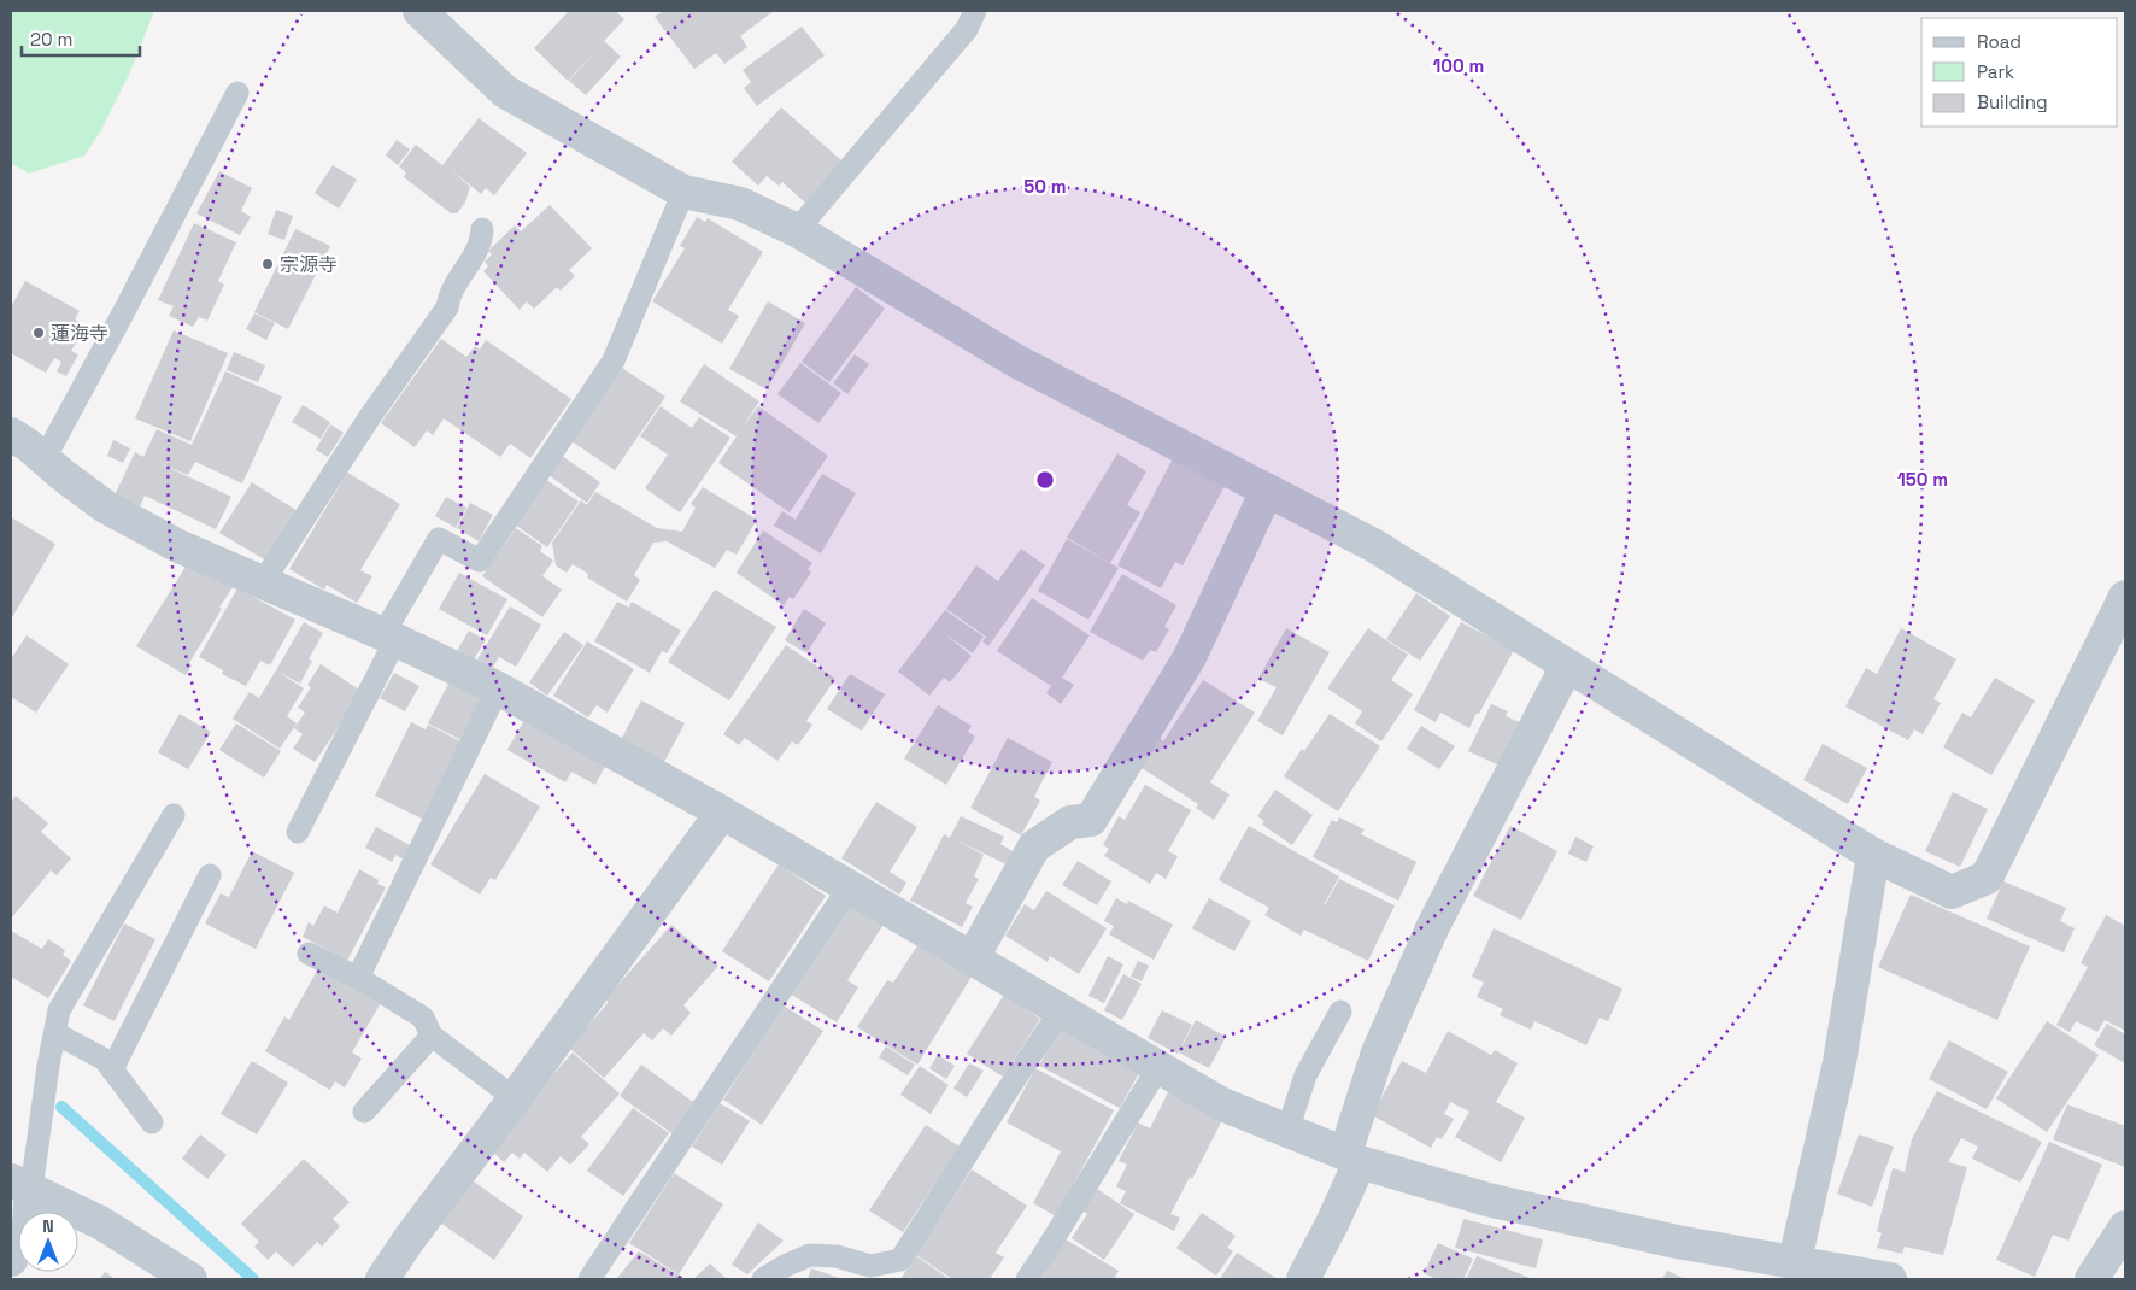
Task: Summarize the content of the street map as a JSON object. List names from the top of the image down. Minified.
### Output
{"places":["宗源寺","蓮海寺"],"legend":["Road","Park","Building"],"scale_bar":"20 m","north":"top","rings":["100 m","50 m","150 m"]}
